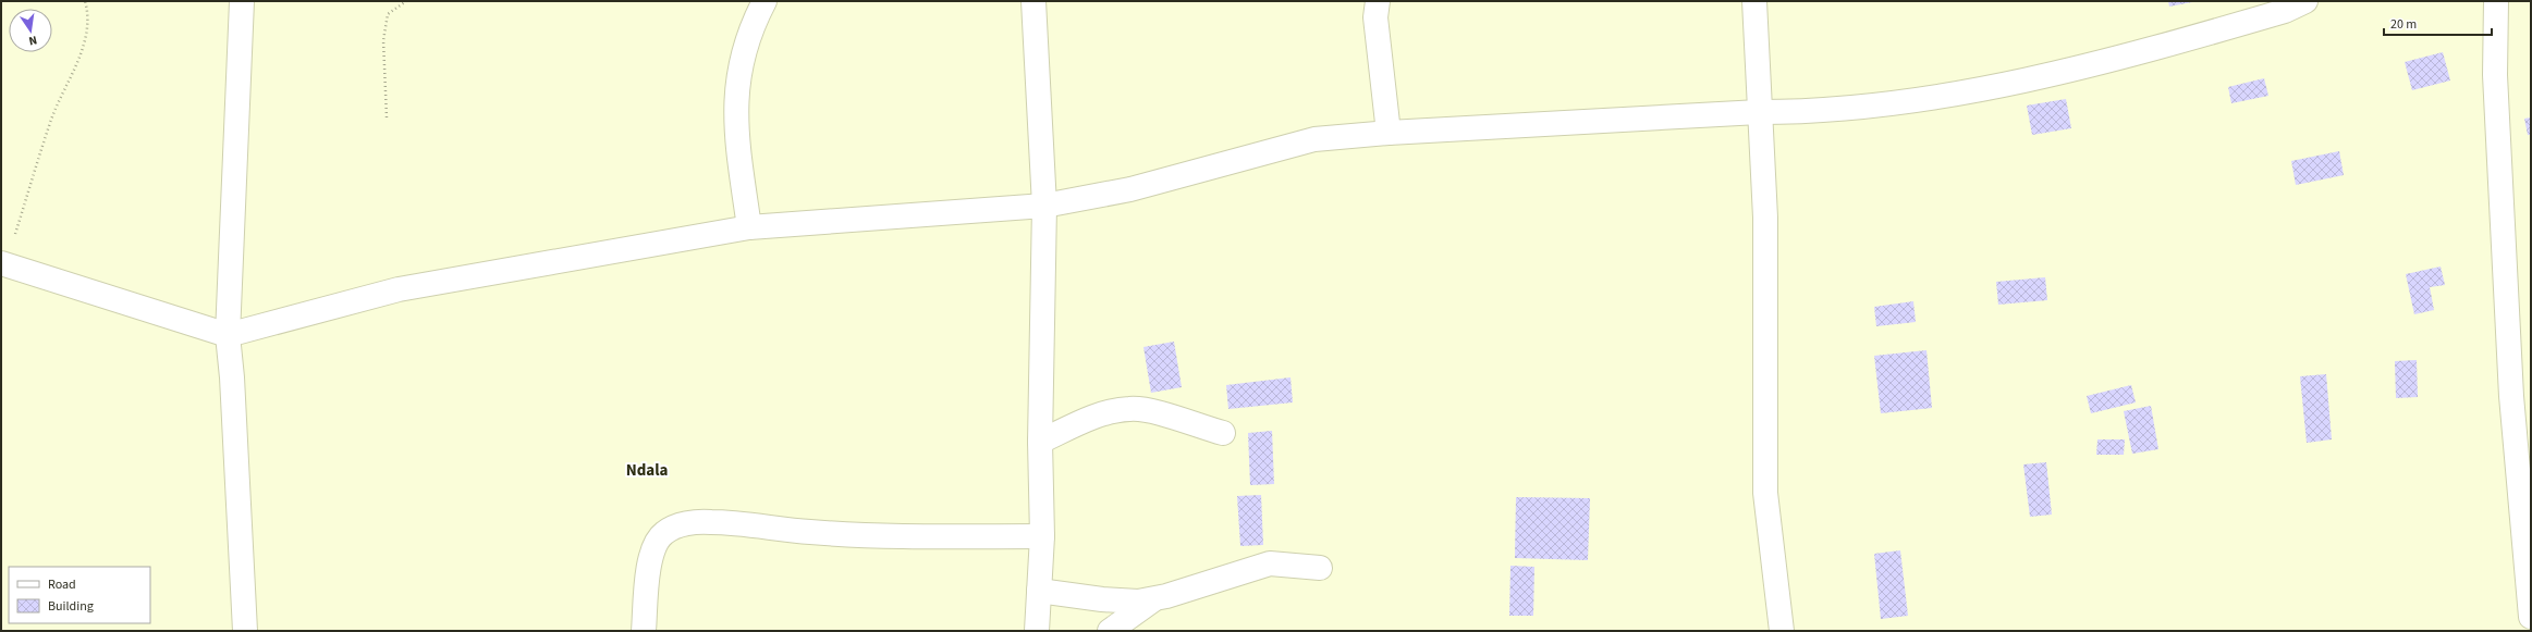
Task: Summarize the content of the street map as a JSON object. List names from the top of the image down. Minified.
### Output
{"districts":["Ndala"],"legend":["Road","Building"],"scale_bar":"20 m","north":"bottom"}
